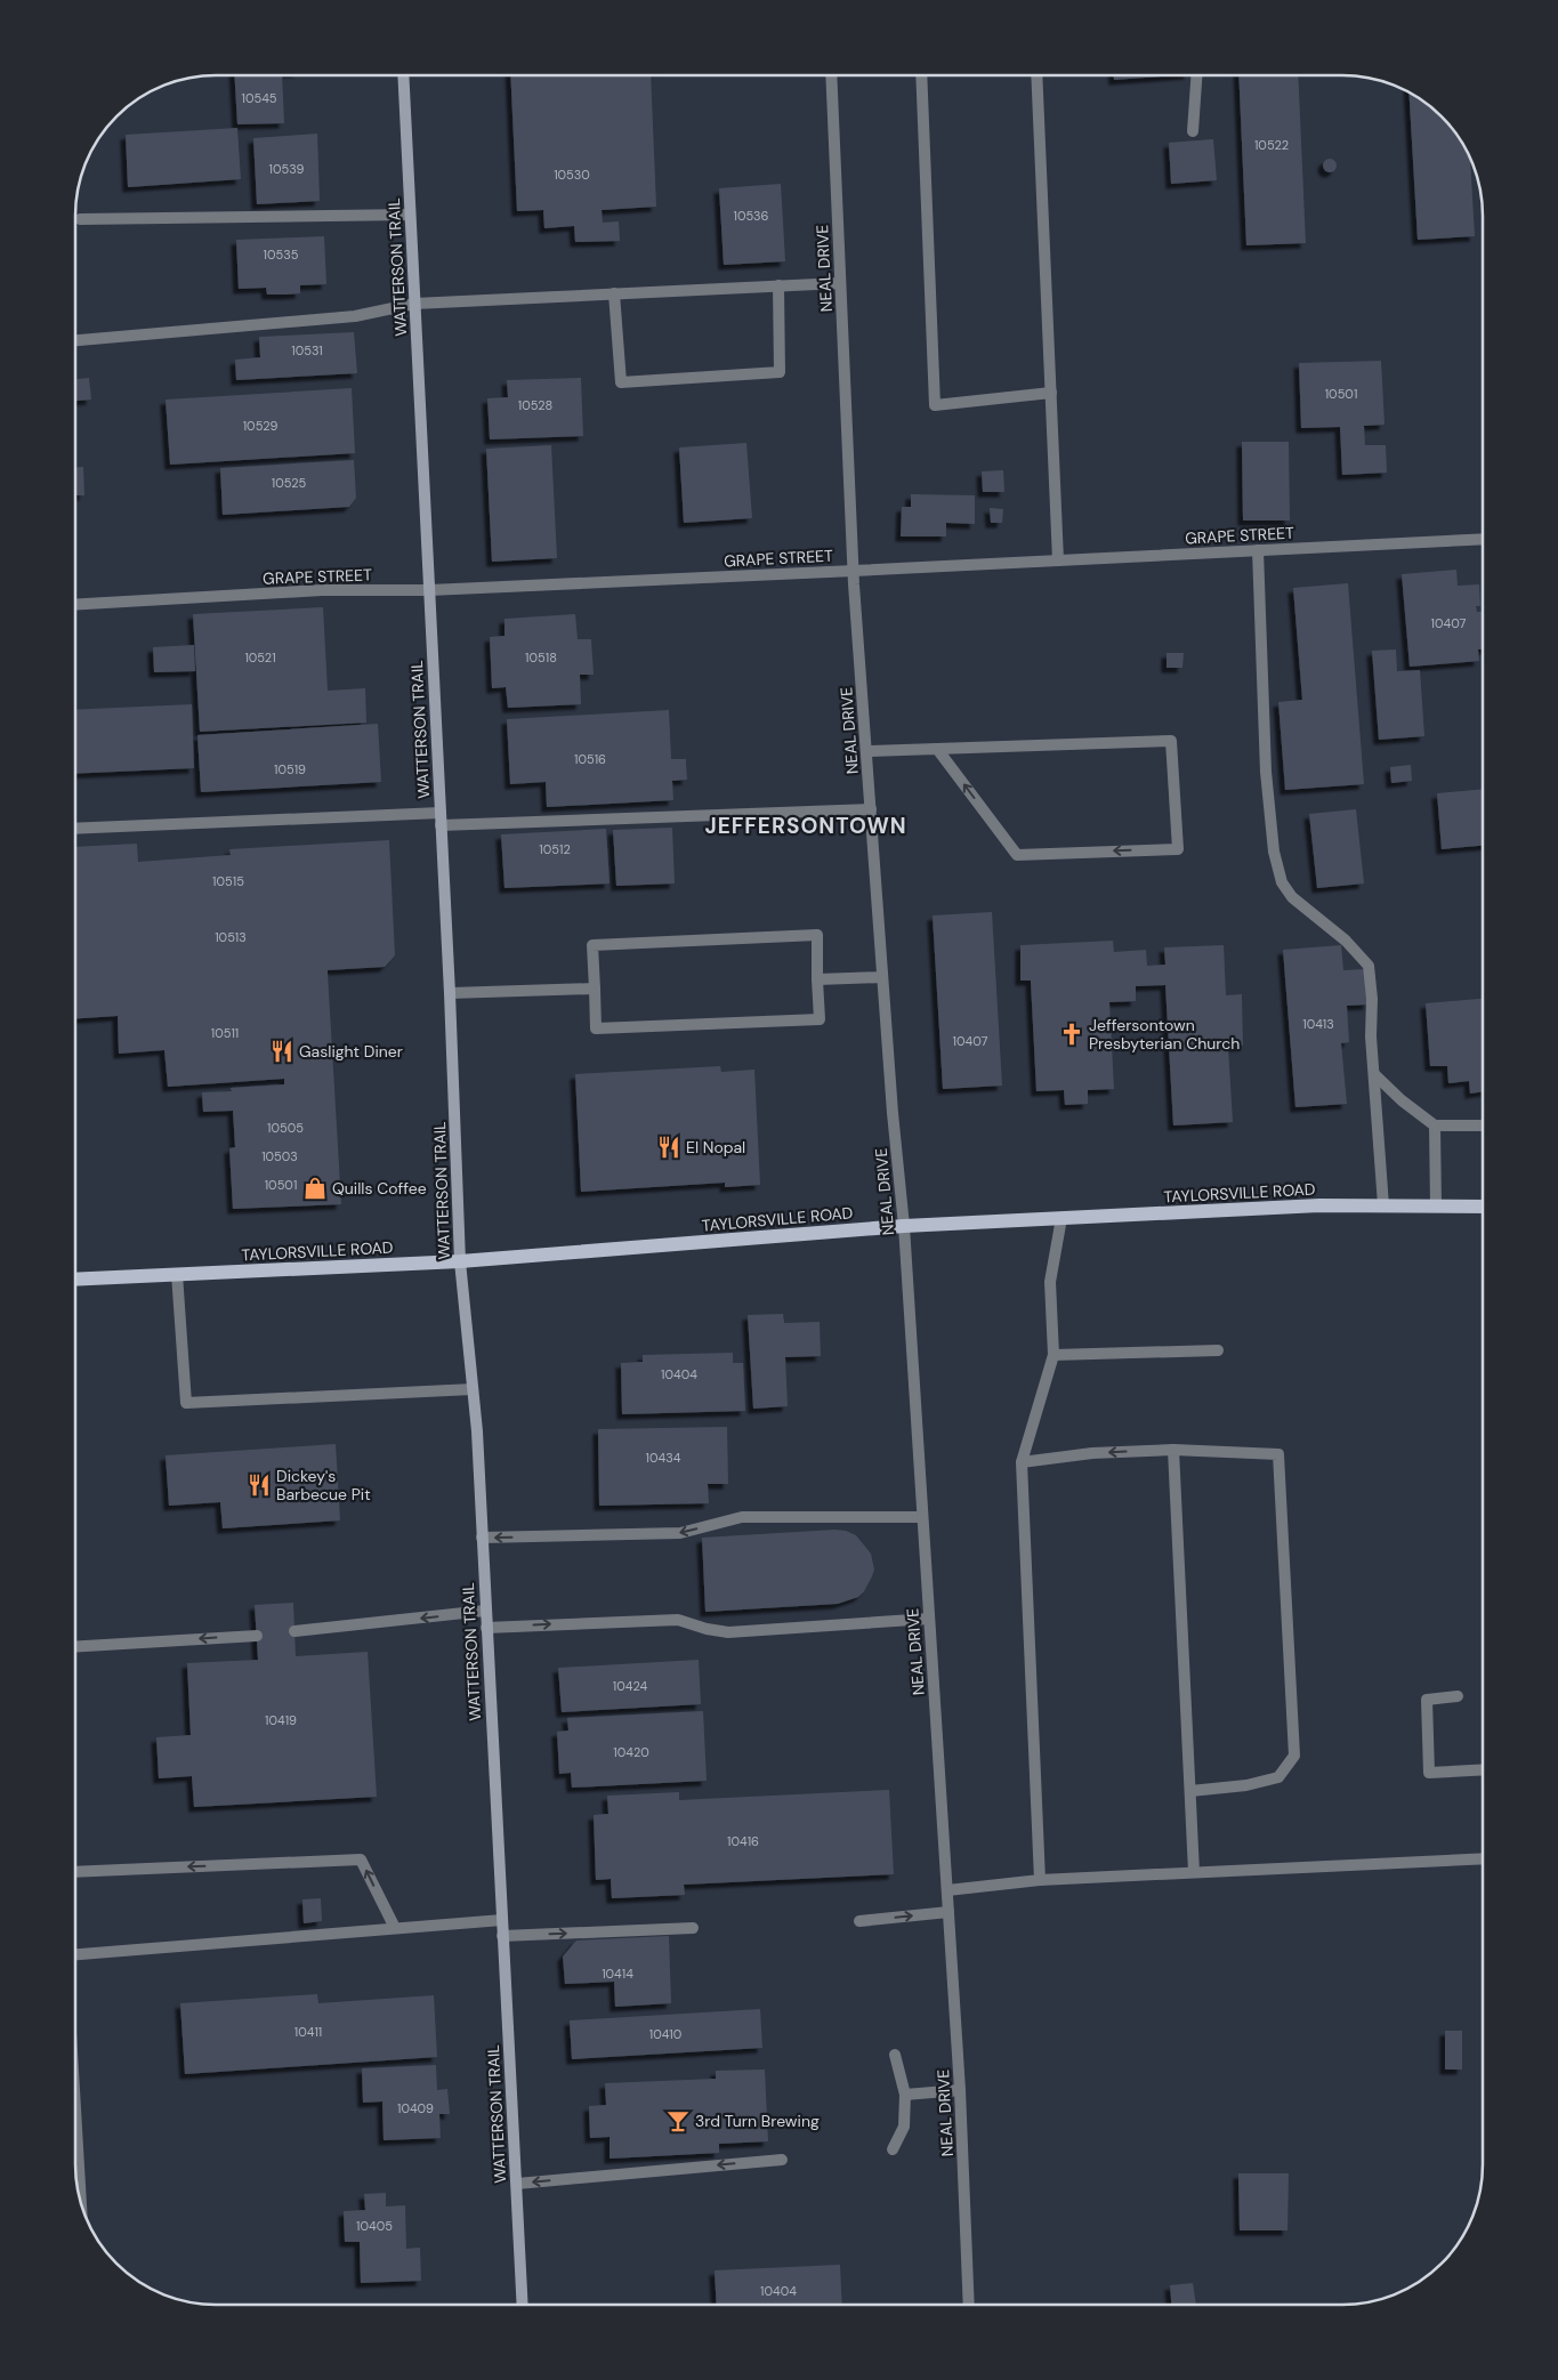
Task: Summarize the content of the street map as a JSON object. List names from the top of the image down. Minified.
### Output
{"streets":{"main road":["WATTERSON TRAIL","TAYLORSVILLE ROAD"],"street":["NEAL DRIVE","GRAPE STREET"]},"crossings":[["WATTERSON TRAIL","GRAPE STREET"],["WATTERSON TRAIL","TAYLORSVILLE ROAD"],["NEAL DRIVE","GRAPE STREET"],["NEAL DRIVE","TAYLORSVILLE ROAD"]],"districts":["JEFFERSONTOWN"],"places":{"church":["Jeffersontown Presbyterian Church"],"restaurant":["Gaslight Diner","El Nopal","Dickey's Barbecue Pit"],"shop":["Quills Coffee"],"bar":["3rd Turn Brewing"]},"house_numbers":["10545","10522","10539","10530","10536","10535","10531","10501","10528","10529","10525","10407","10521","10518","10516","10519","10512","10515","10513","10413","10511","10407","10505","10503","10501","10404","10434","10424","10419","10420","10416","10414","10411","10410","10409","10405","10404"]}
